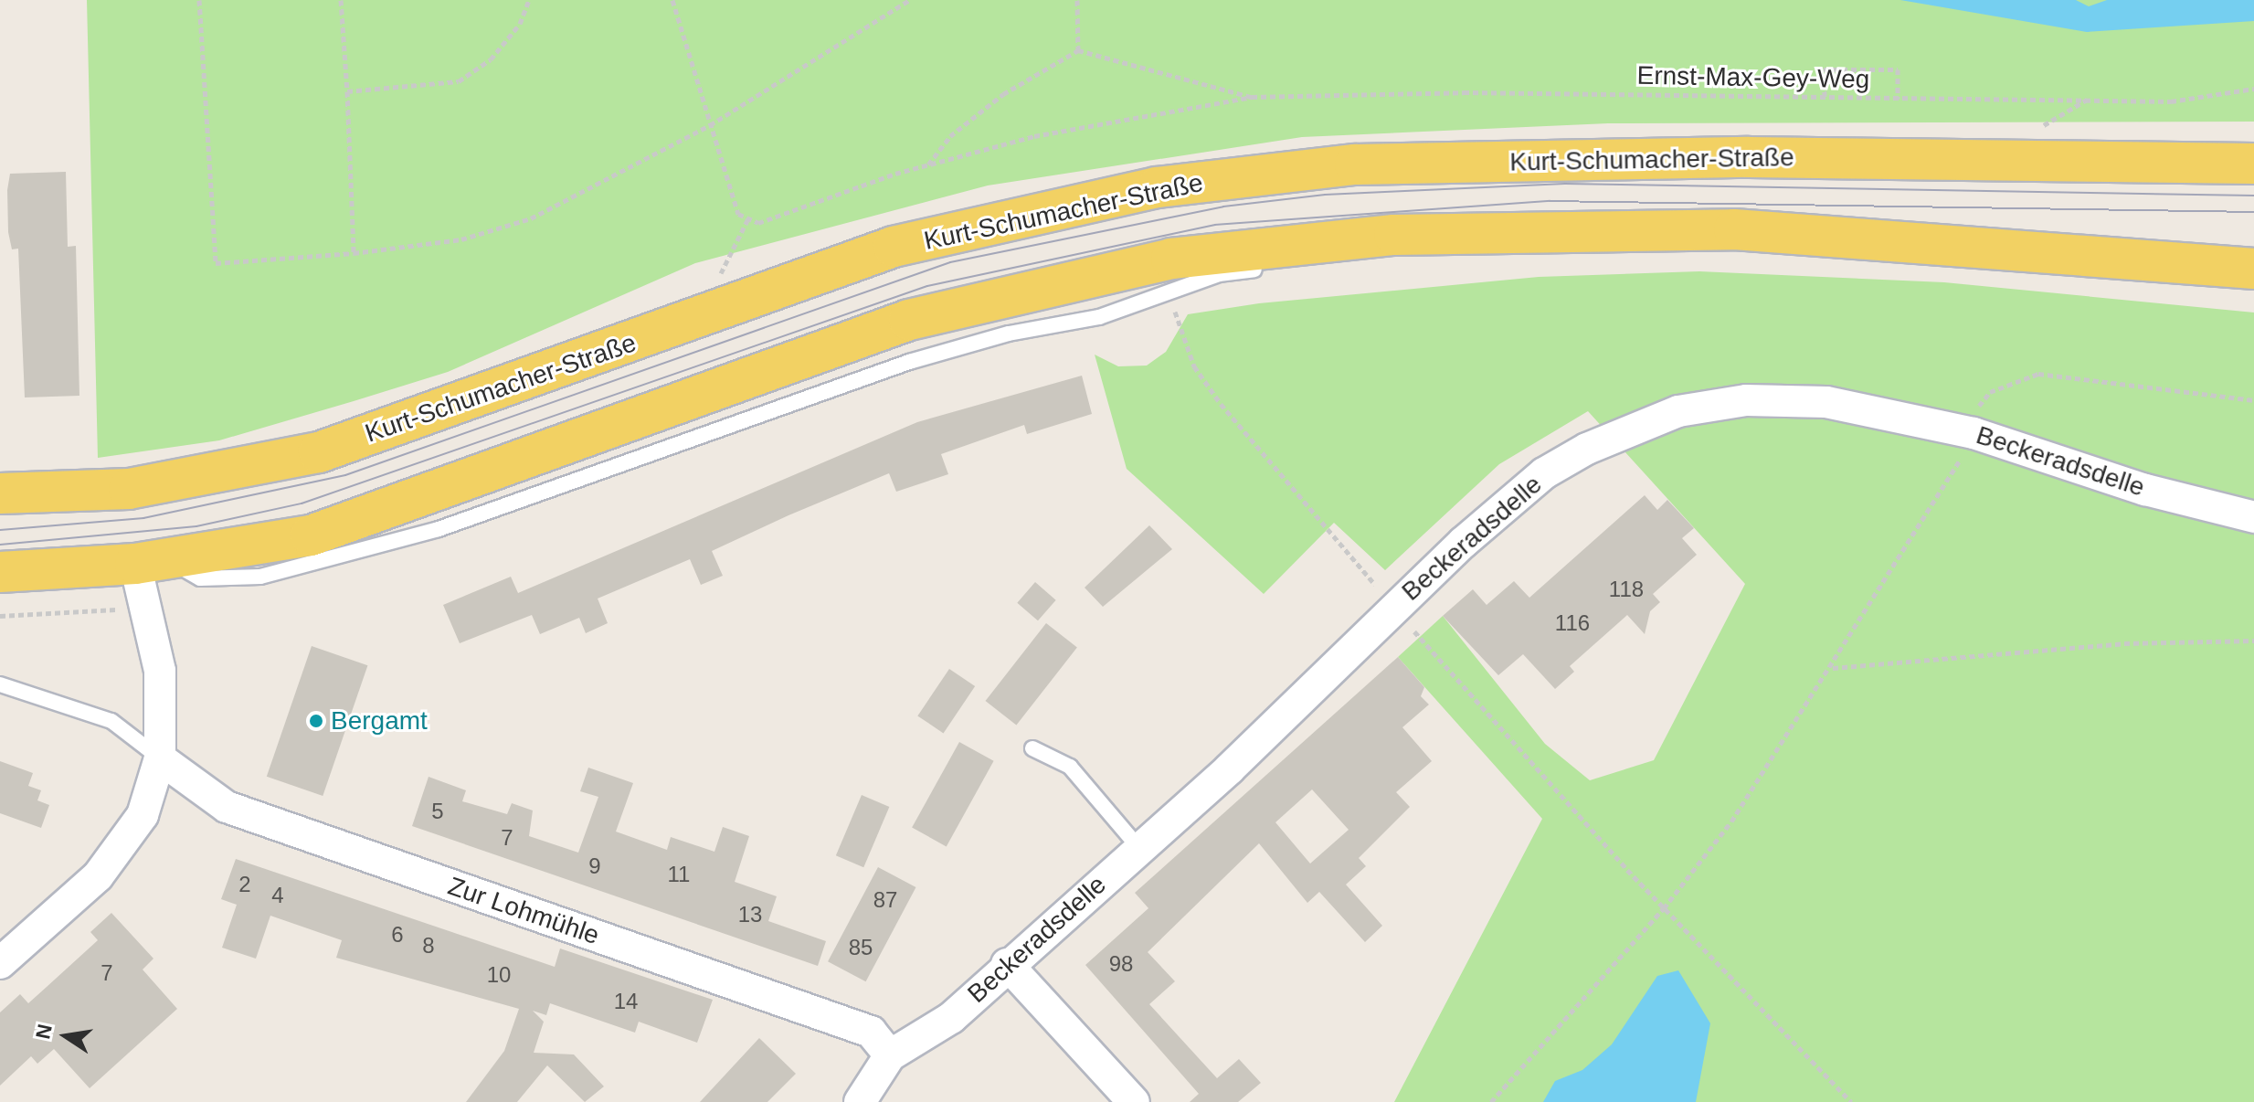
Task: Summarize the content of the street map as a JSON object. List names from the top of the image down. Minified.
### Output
{"streets":{"main road":["Kurt-Schumacher-Straße"],"street":["Beckeradsdelle","Zur Lohmühle"],"path":["Ernst-Max-Gey-Weg"]},"crossings":[["Beckeradsdelle","Zur Lohmühle"]],"places":["Bergamt"],"house_numbers":["118","116","5","7","9","11","2","4","87","13","6","8","85","98","7","10","14"],"north":"left"}
